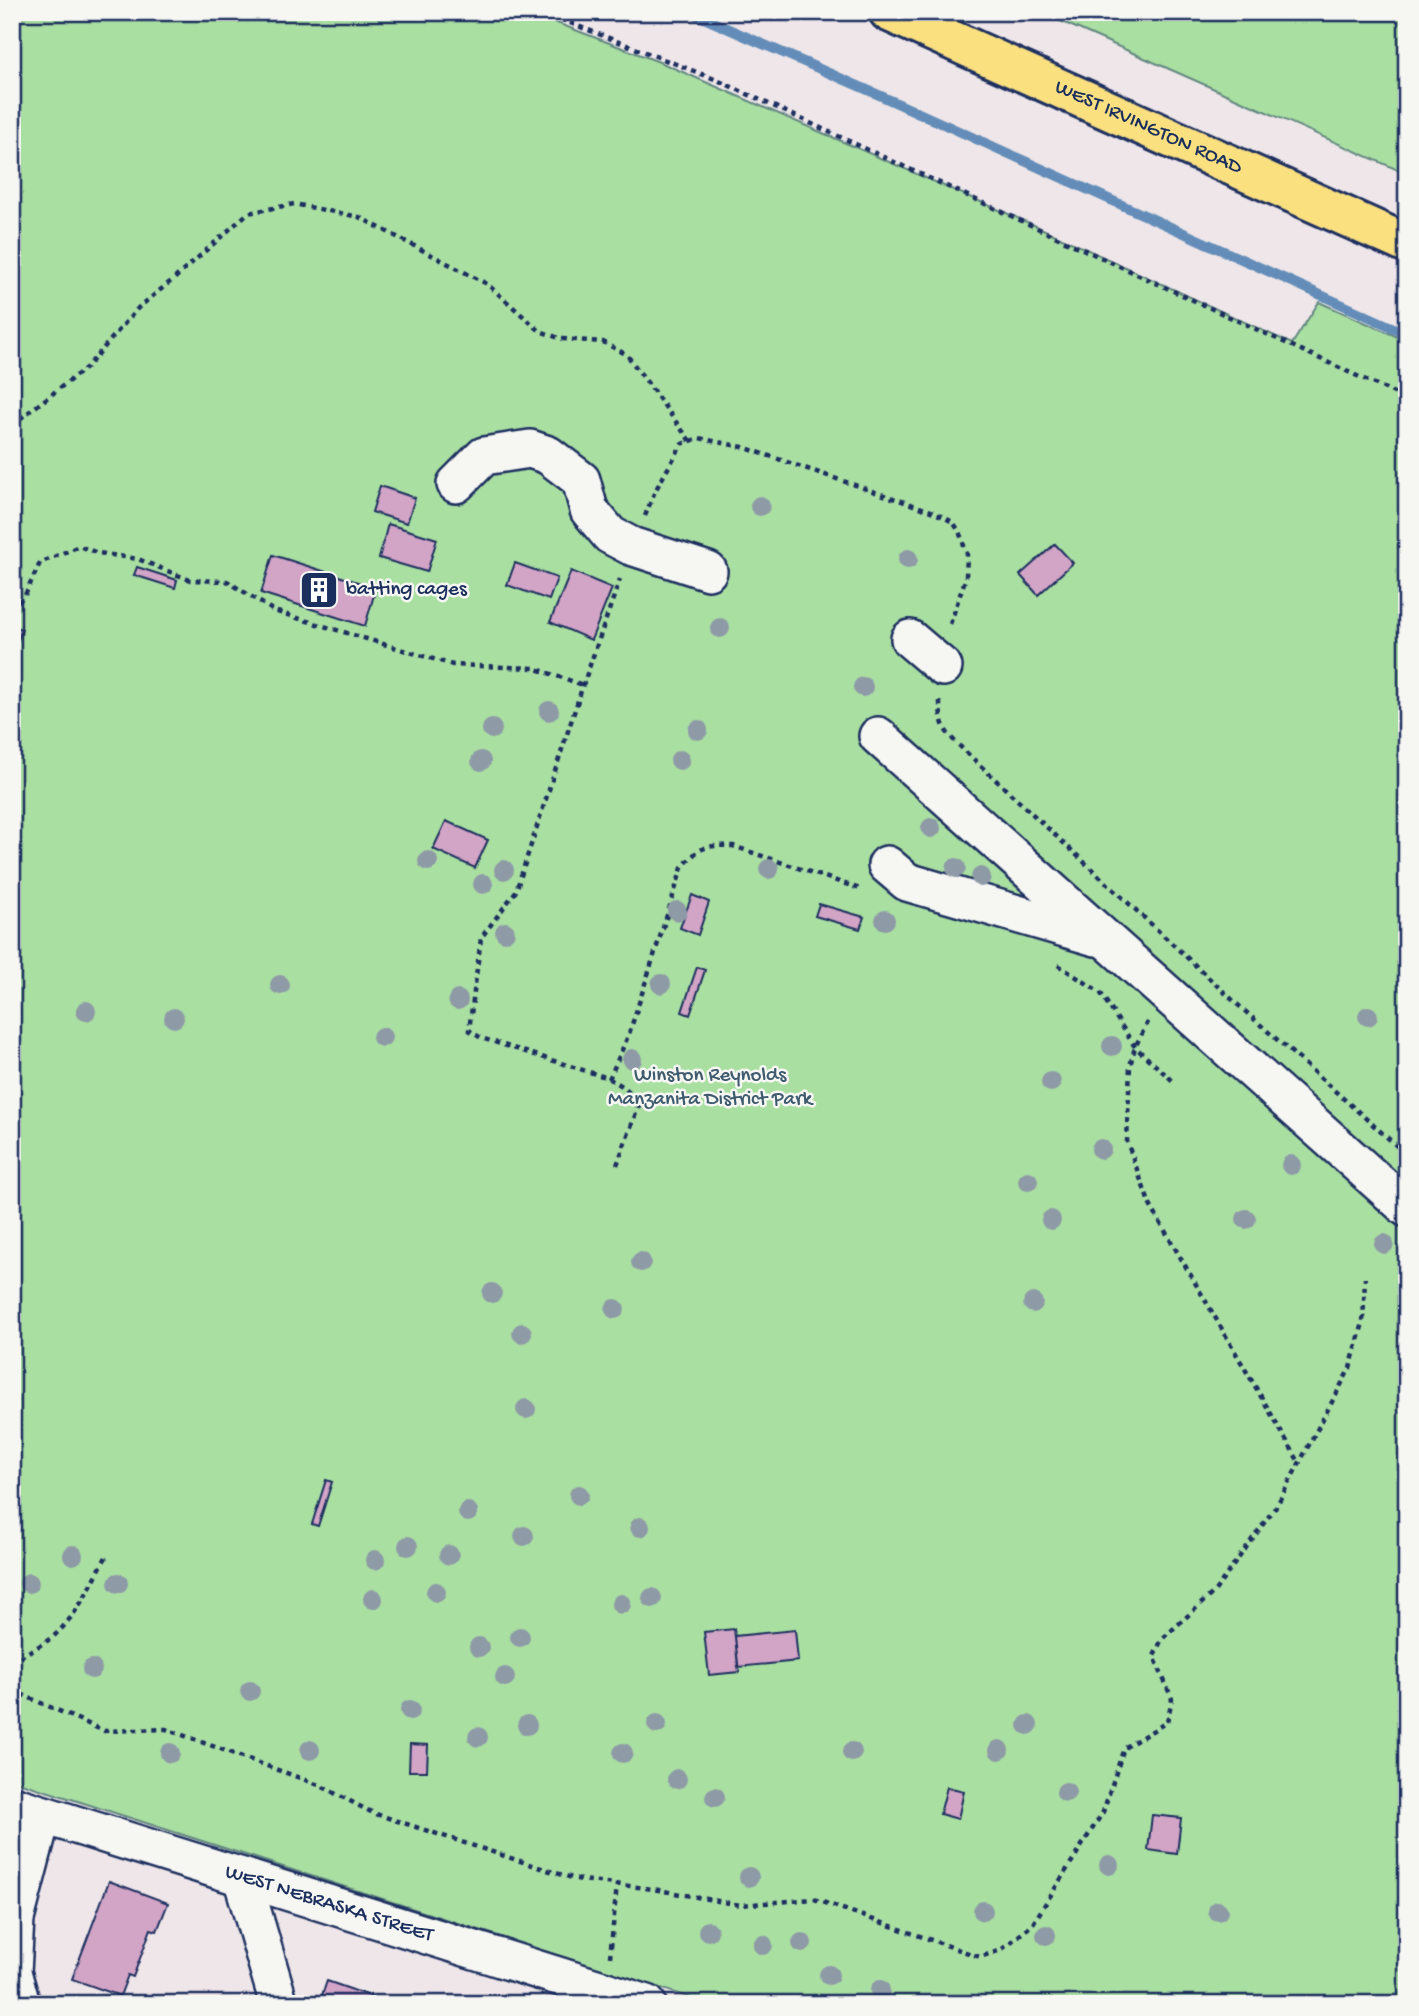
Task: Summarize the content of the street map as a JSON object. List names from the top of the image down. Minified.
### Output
{"streets":{"main road":["WEST IRVINGTON ROAD"],"street":["WEST NEBRASKA STREET"]},"parks":["Winston Reynolds Manzanita District Park"],"places":{"building":["batting cages"]}}
